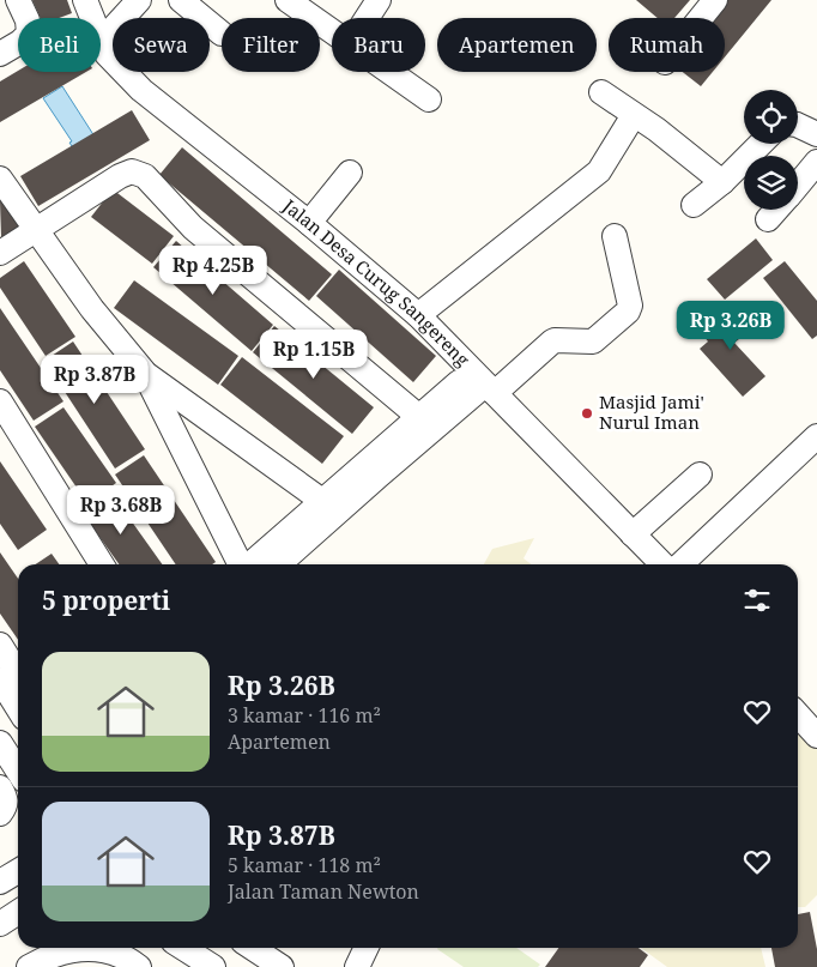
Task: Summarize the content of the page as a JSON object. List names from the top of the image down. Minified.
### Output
{"streets":{"street":["Jalan Desa Curug Sangereng"]},"places":["Masjid Jami' Nurul Iman"],"page":{"chip":["Beli","Sewa","Filter","Baru","Apartemen","Rumah"],"price":["Rp 4.25B","Rp 3.26B","Rp 1.15B","Rp 3.87B","Rp 3.68B"],"heading":"5 properti","list":[{"name":"Rp 3.26B","note":"3 kamar · 116 m² · Apartemen"},{"name":"Rp 3.87B","note":"5 kamar · 118 m² · Jalan Taman Newton"}]}}
